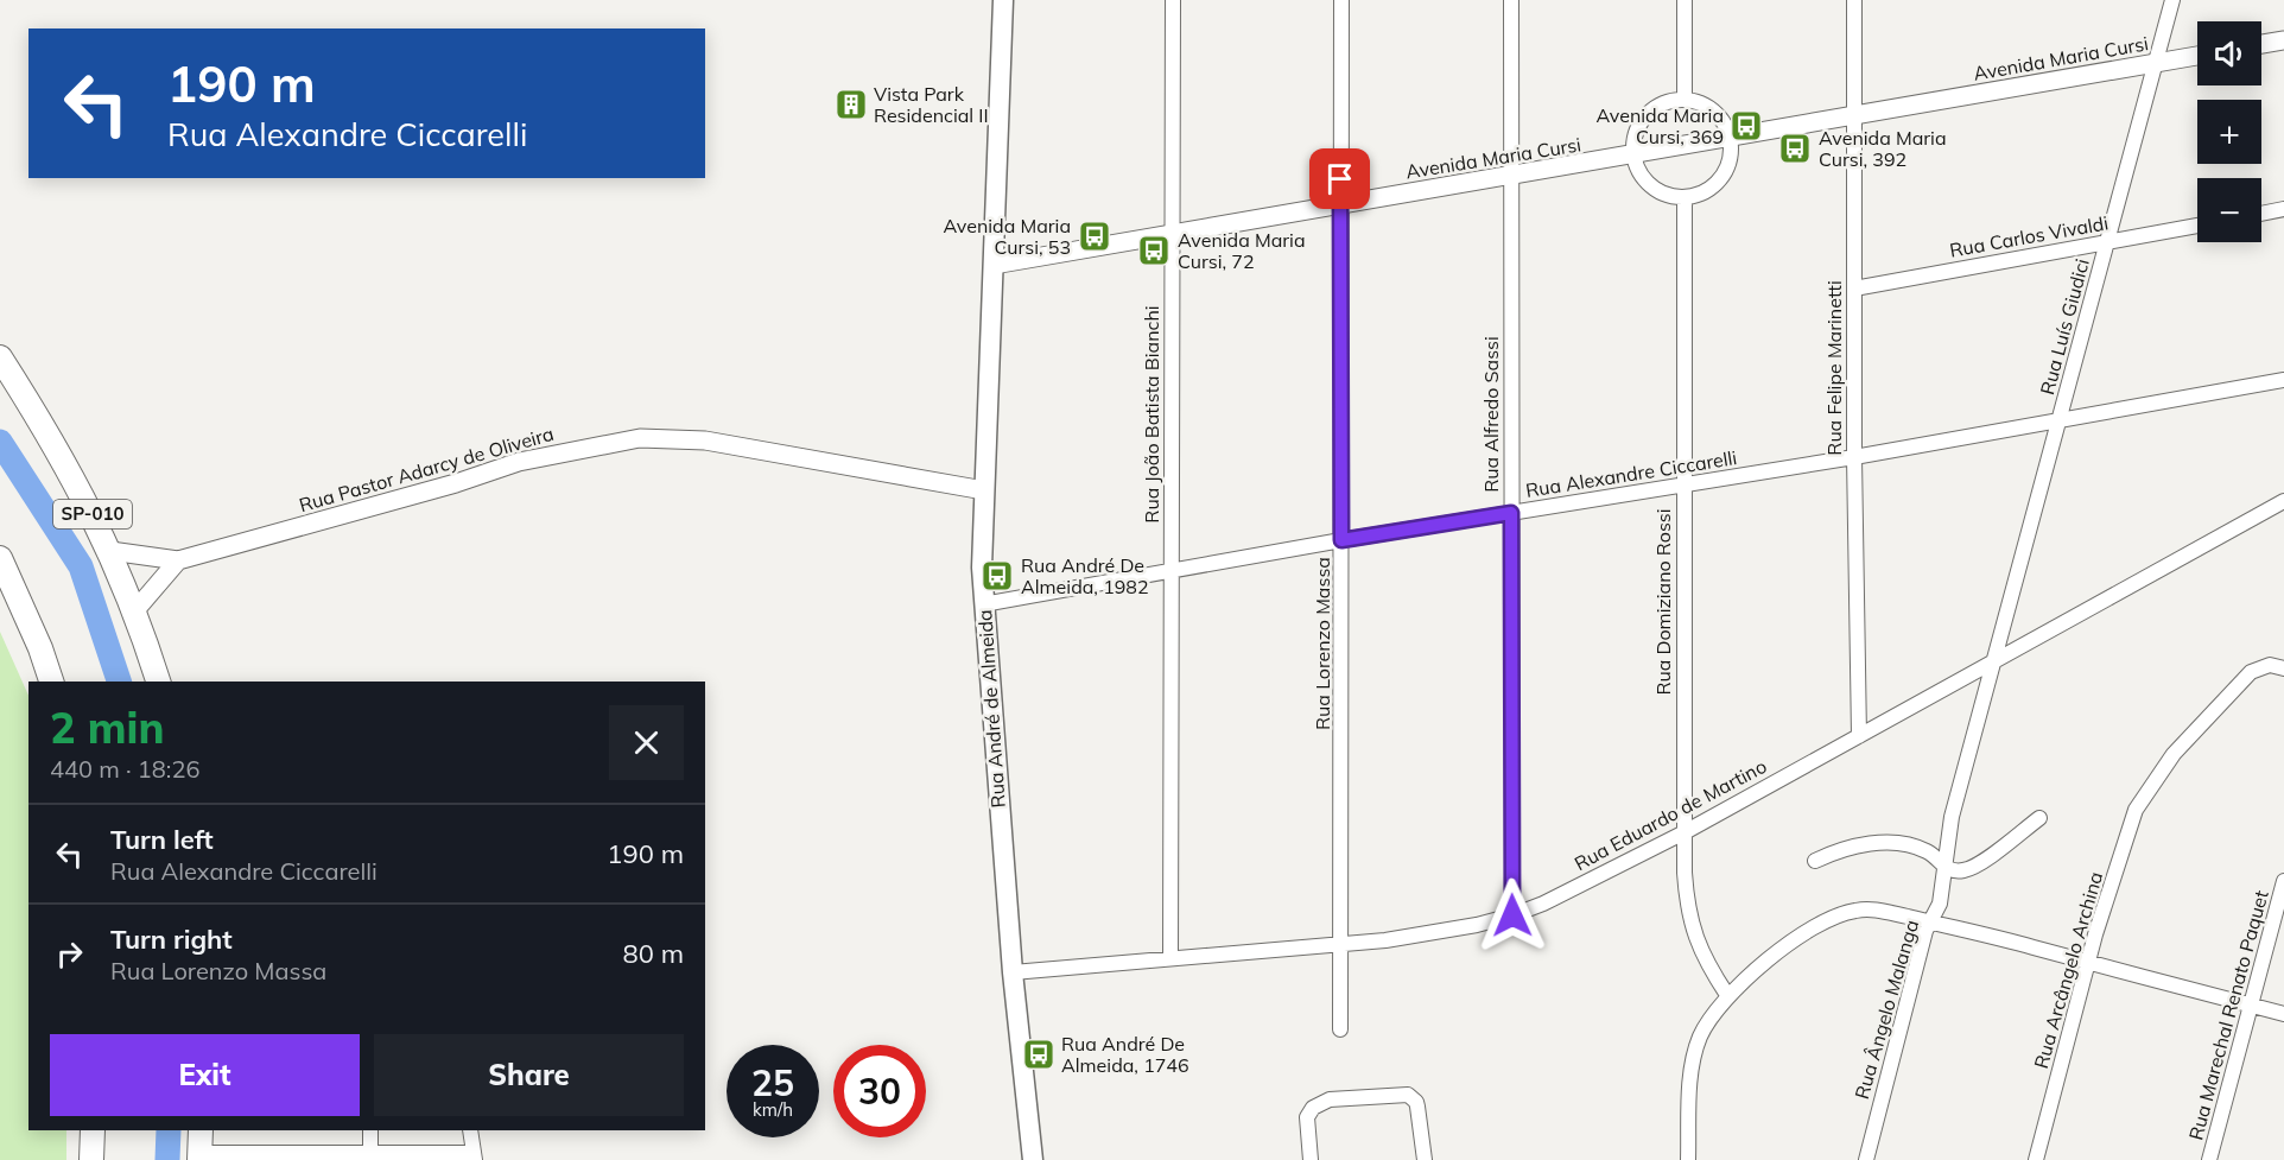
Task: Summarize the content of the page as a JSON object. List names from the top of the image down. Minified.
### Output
{"streets":{"highway":["SP-010"],"main road":["Rua André de Almeida"],"street":["Avenida Maria Cursi","Rua Carlos Vivaldi","Rua Luís Giudici","Rua Felipe Marinetti","Rua João Batista Bianchi","Rua Alfredo Sassi","Rua Pastor Adarcy de Oliveira","Rua Alexandre Ciccarelli","Rua Domiziano Rossi","Rua Lorenzo Massa","Rua Eduardo de Martino","Rua Arcângelo Archina","Rua Ângelo Malanga","Rua Marechal Renato Paquet"]},"crossings":[["Avenida Maria Cursi","Rua Luís Giudici"],["Avenida Maria Cursi","Rua Felipe Marinetti"],["Avenida Maria Cursi","Rua João Batista Bianchi"],["Avenida Maria Cursi","Rua Alfredo Sassi"],["Avenida Maria Cursi","Rua Lorenzo Massa"],["Avenida Maria Cursi","Rua André de Almeida"],["Rua Carlos Vivaldi","Rua Luís Giudici"],["Rua Carlos Vivaldi","Rua Felipe Marinetti"],["Rua Luís Giudici","Rua Alexandre Ciccarelli"],["Rua Luís Giudici","Rua Eduardo de Martino"],["Rua Luís Giudici","Rua Ângelo Malanga"],["Rua Felipe Marinetti","Rua Alexandre Ciccarelli"],["Rua Felipe Marinetti","Rua Eduardo de Martino"],["Rua João Batista Bianchi","Rua Alexandre Ciccarelli"],["Rua João Batista Bianchi","Rua Eduardo de Martino"],["Rua Alfredo Sassi","Rua Alexandre Ciccarelli"],["Rua Alfredo Sassi","Rua Eduardo de Martino"],["Rua Pastor Adarcy de Oliveira","SP-010"],["Rua Pastor Adarcy de Oliveira","Rua André de Almeida"],["Rua Alexandre Ciccarelli","Rua Domiziano Rossi"],["Rua Alexandre Ciccarelli","Rua Lorenzo Massa"],["Rua Alexandre Ciccarelli","Rua André de Almeida"],["Rua Domiziano Rossi","Rua Eduardo de Martino"],["Rua Lorenzo Massa","Rua Eduardo de Martino"],["Rua André de Almeida","Rua Eduardo de Martino"],["Rua Eduardo de Martino","Rua Ângelo Malanga"]],"places":{"building":["Vista Park Residencial II"],"bus stop":["Avenida Maria Cursi, 369","Avenida Maria Cursi, 392","Avenida Maria Cursi, 53","Avenida Maria Cursi, 72","Rua André De Almeida, 1982","Rua André De Almeida, 1746"]},"page":{"map_buttons":["+","−"],"turn":["190 m","Rua Alexandre Ciccarelli"],"heading":["2 min","440 m · 18:26"],"list":[{"name":"Turn left","note":"Rua Alexandre Ciccarelli","value":"190 m"},{"name":"Turn right","note":"Rua Lorenzo Massa","value":"80 m"}],"buttons":["Exit","Share"],"speed":"25 km/h","limit":"30"}}
